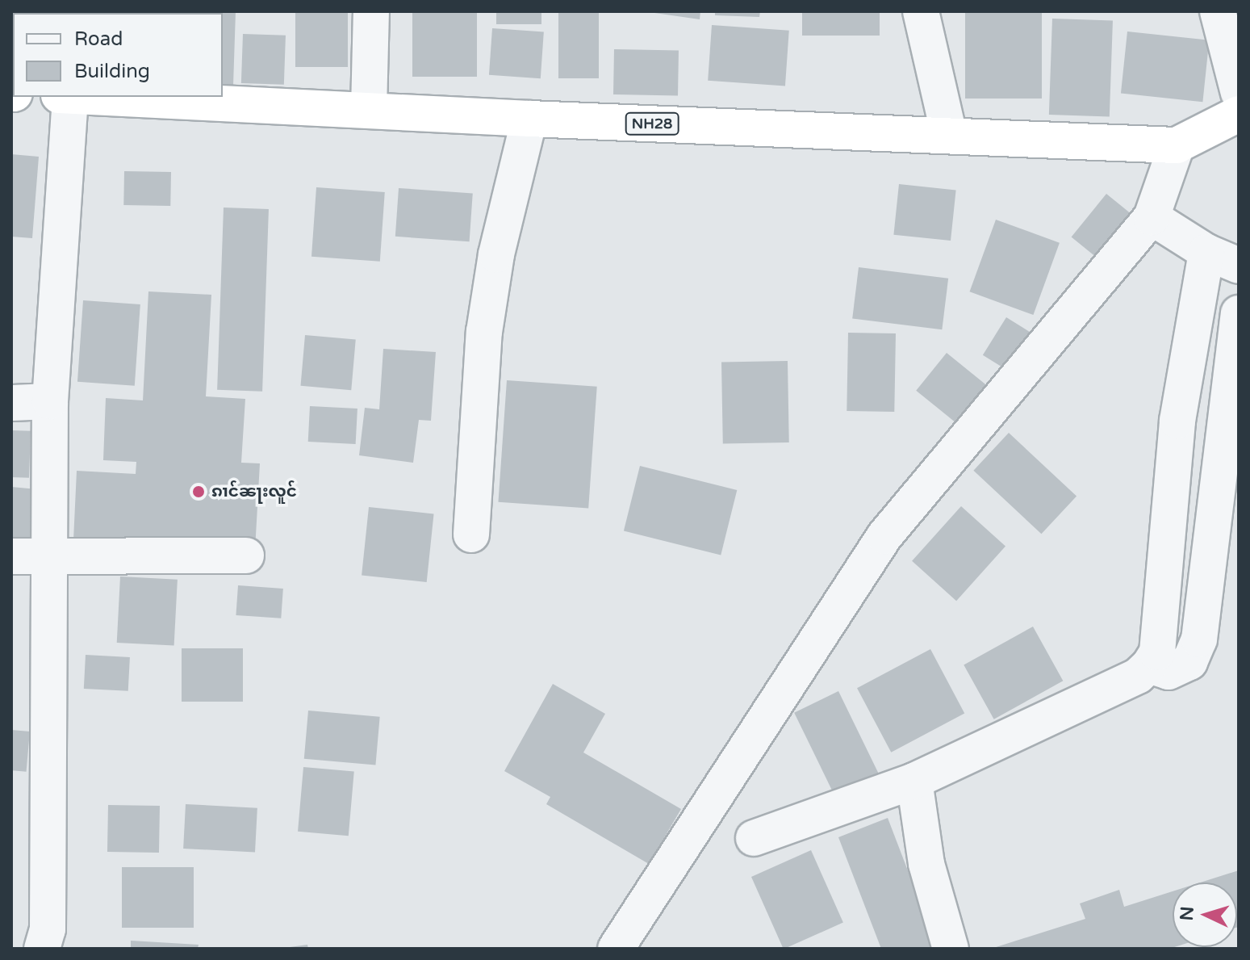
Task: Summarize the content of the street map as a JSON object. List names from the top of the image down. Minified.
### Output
{"streets":{"highway":["NH28"]},"places":["ၵၢင်ၼႃးလူင်"],"legend":["Road","Building"],"north":"left"}
